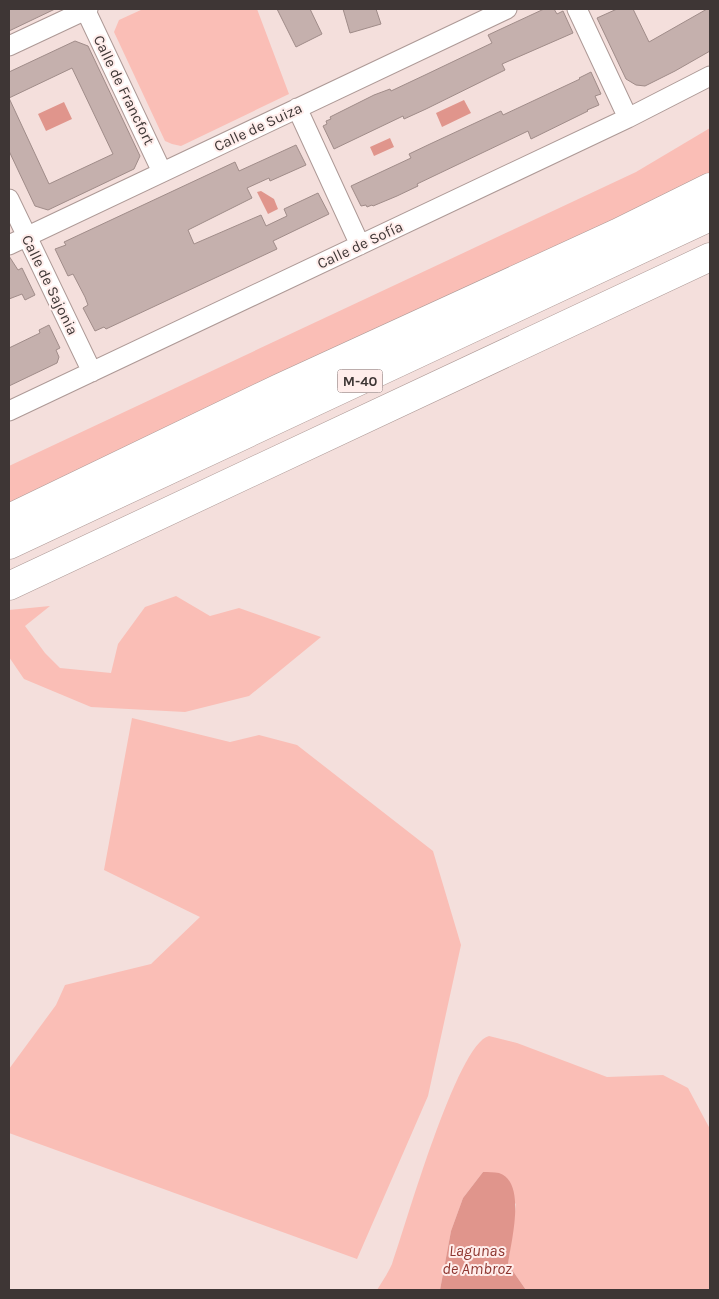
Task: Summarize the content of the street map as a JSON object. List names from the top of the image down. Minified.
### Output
{"streets":{"highway":["M-40"],"street":["Calle de Francfort","Calle de Suiza","Calle de Sofía","Calle de Sajonia"]},"crossings":[["Calle de Francfort","Calle de Suiza"],["Calle de Suiza","Calle de Sajonia"],["Calle de Sofía","Calle de Sajonia"]],"water":["Lagunas de Ambroz"]}
